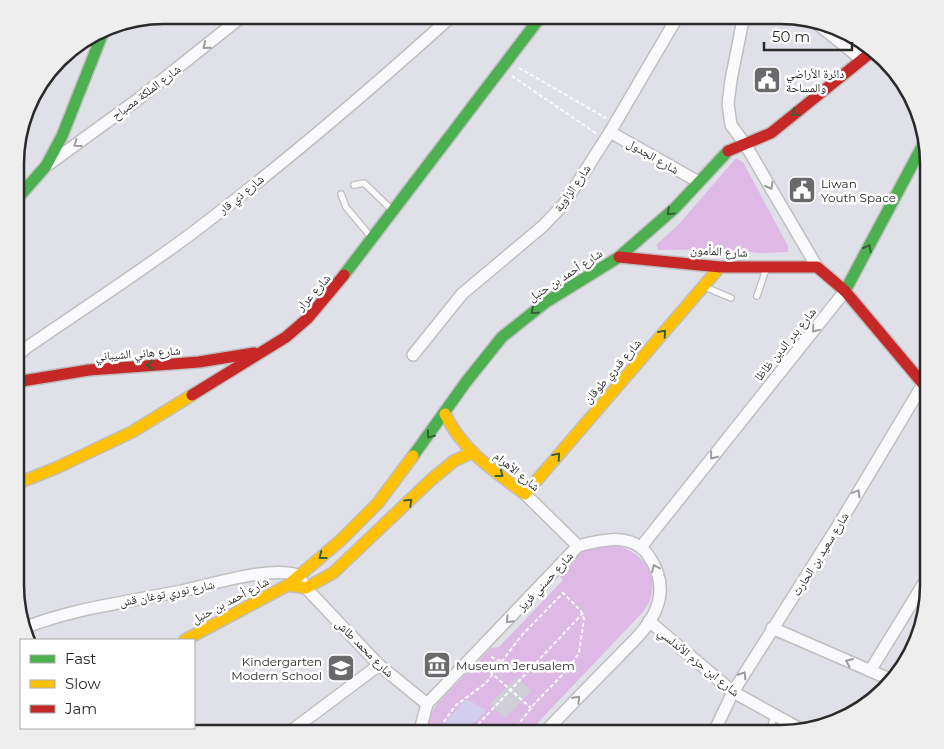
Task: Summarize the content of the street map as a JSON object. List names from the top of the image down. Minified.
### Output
{"streets":{"street":["شارع الملكة مصباح","شارع الجدول","شارع الزاوية","شارع ذي قار","شارع المأمون","شارع أحمد بن حنبل","شارع عرار","شارع بدر الدين ظاظا","شارع هاني الشيباني","شارع قدري طوقان","شارع الأهرام","شارع سعيد بن الحارث","شارع حسني فريز","شارع نوري توغان قش","شارع محمد طاش","شارع ابن حزم الأندلسي"]},"crossings":[["شارع الجدول","شارع الزاوية"],["شارع الجدول","شارع أحمد بن حنبل"],["شارع المأمون","شارع أحمد بن حنبل"],["شارع المأمون","شارع قدري طوقان"],["شارع أحمد بن حنبل","شارع الأهرام"],["شارع أحمد بن حنبل","شارع نوري توغان قش"],["شارع أحمد بن حنبل","شارع محمد طاش"],["شارع عرار","شارع هاني الشيباني"],["شارع بدر الدين ظاظا","شارع حسني فريز"],["شارع قدري طوقان","شارع الأهرام"],["شارع الأهرام","شارع حسني فريز"],["شارع سعيد بن الحارث","شارع ابن حزم الأندلسي"],["شارع حسني فريز","شارع محمد طاش"]],"one_way":["شارع الملكة مصباح","شارع أحمد بن حنبل","شارع هاني الشيباني","شارع قدري طوقان","شارع الأهرام","شارع سعيد بن الحارث","شارع حسني فريز"],"places":{"public building":["دائرة الأراضي والمساحة","Liwan Youth Space"],"museum":["Museum Jerusalem"],"school or university":["Kindergarten Modern School"]},"legend":["Fast","Slow","Jam"],"scale_bar":"50 m"}
